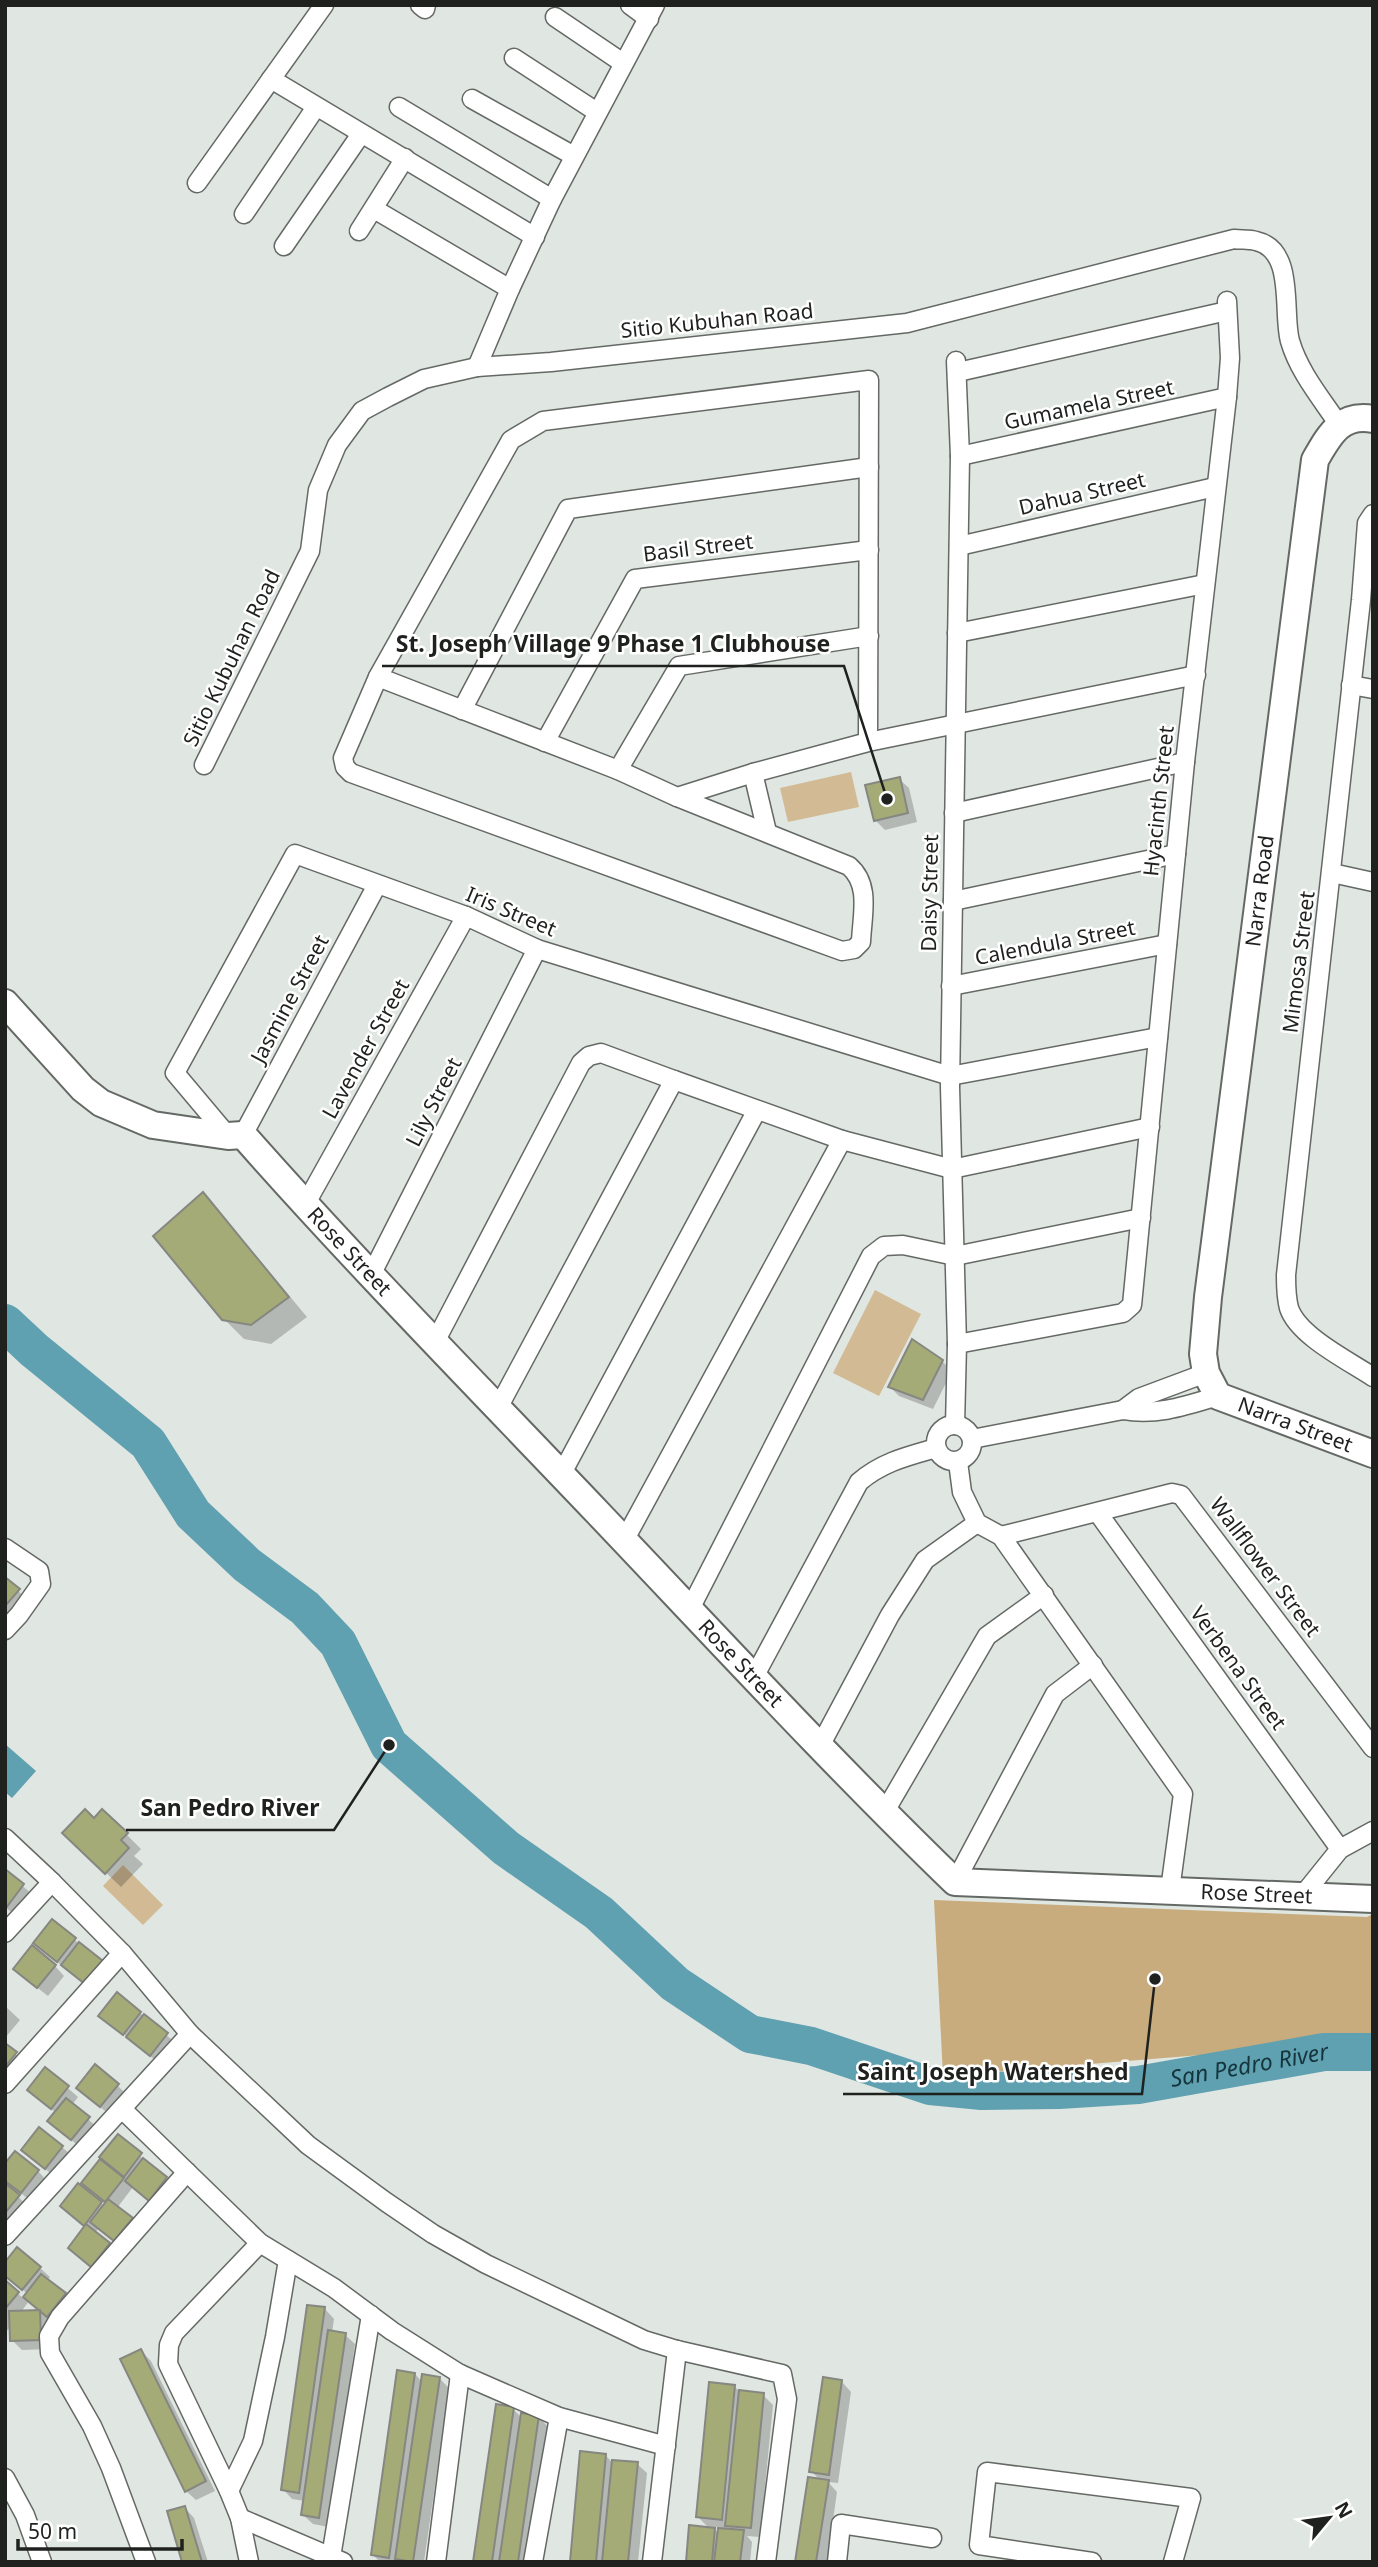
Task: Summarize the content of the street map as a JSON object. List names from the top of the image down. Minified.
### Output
{"streets":{"street":["Sitio Kubuhan Road","Gumamela Street","Dahua Street","Basil Street","Hyacinth Street","Narra Road","Daisy Street","Iris Street","Calendula Street","Mimosa Street","Jasmine Street","Lavender Street","Lily Street","Rose Street","Narra Street","Wallflower Street","Verbena Street"]},"crossings":[["Sitio Kubuhan Road","Narra Road"],["Gumamela Street","Hyacinth Street"],["Gumamela Street","Daisy Street"],["Dahua Street","Hyacinth Street"],["Dahua Street","Daisy Street"],["Hyacinth Street","Daisy Street"],["Hyacinth Street","Calendula Street"],["Narra Road","Narra Street"],["Daisy Street","Iris Street"],["Daisy Street","Calendula Street"],["Iris Street","Jasmine Street"],["Iris Street","Lavender Street"],["Iris Street","Lily Street"],["Iris Street","Rose Street"],["Jasmine Street","Rose Street"],["Lavender Street","Rose Street"],["Lily Street","Rose Street"],["Wallflower Street","Verbena Street"]],"water":["San Pedro River"],"places":["St. Joseph Village 9 Phase 1 Clubhouse","San Pedro River","Saint Joseph Watershed"],"scale_bar":"50 m","north":"top right"}
